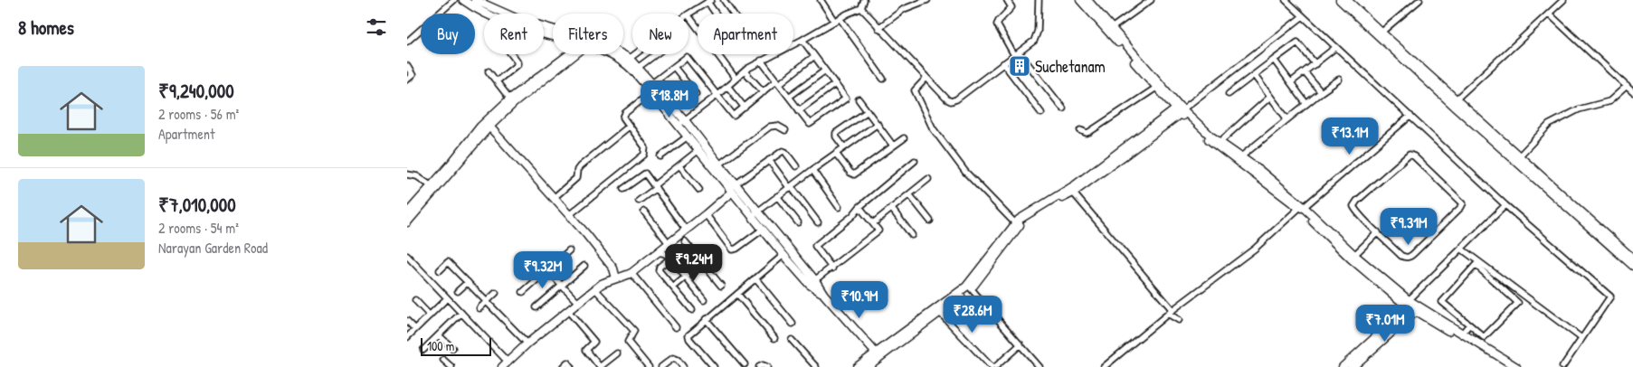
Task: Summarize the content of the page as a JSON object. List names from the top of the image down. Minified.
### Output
{"places":{"building":["Suchetanam"]},"scale_bar":"100 m","page":{"heading":"8 homes","chip":["Buy","Rent","Filters","New","Apartment"],"list":[{"name":"₹9,240,000","note":"2 rooms · 56 m² · Apartment"},{"name":"₹7,010,000","note":"2 rooms · 54 m² · Narayan Garden Road"}],"price":["₹18.8M","₹13.1M","₹9.31M","₹9.24M","₹9.32M","₹10.9M","₹28.6M","₹7.01M"],"scale":"100 m"}}
